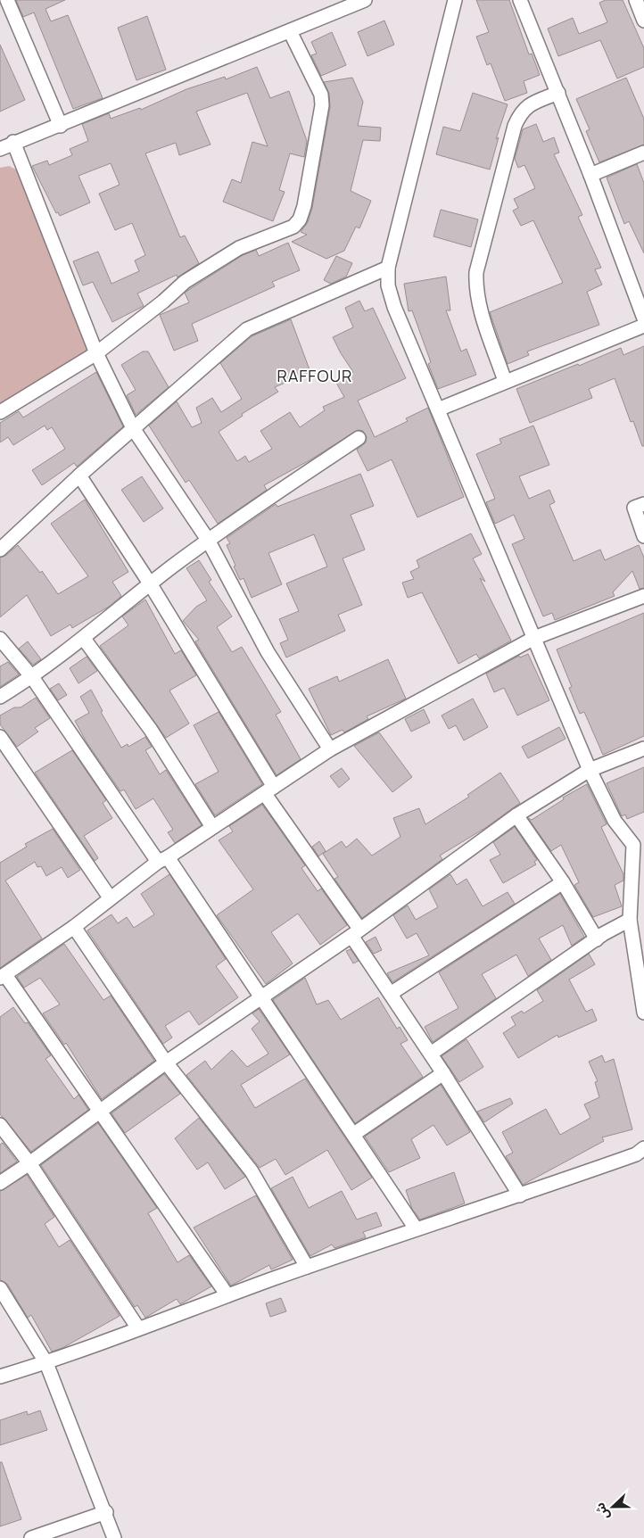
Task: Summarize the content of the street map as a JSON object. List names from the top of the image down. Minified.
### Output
{"districts":["RAFFOUR"],"north":"left"}
